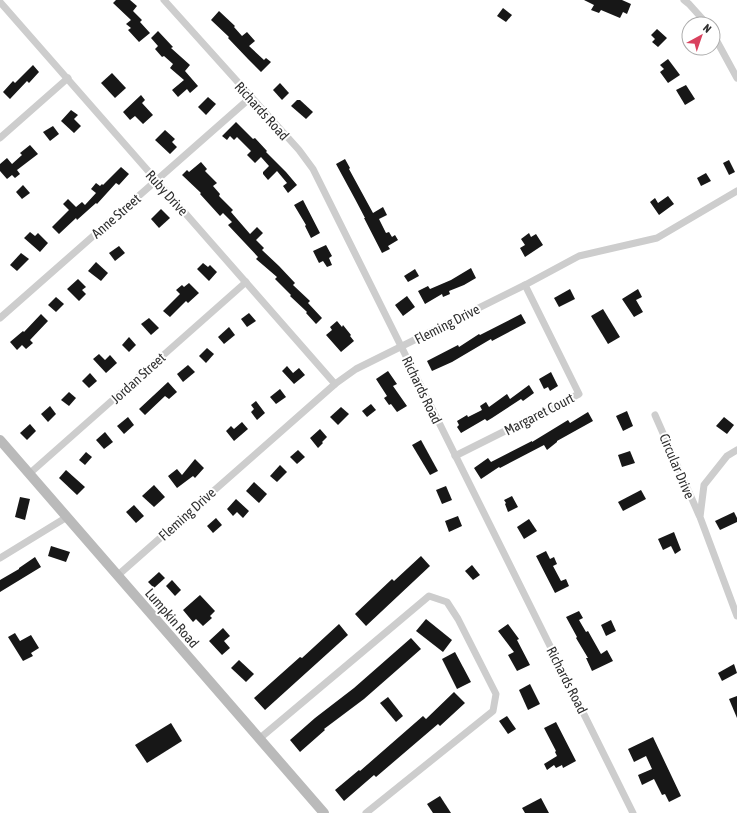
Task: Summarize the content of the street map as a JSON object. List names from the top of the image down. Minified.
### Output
{"streets":{"main road":["Lumpkin Road"],"street":["Richards Road","Ruby Drive","Anne Street","Fleming Drive","Jordan Street","Margaret Court","Circular Drive"]},"crossings":[["Richards Road","Anne Street"],["Richards Road","Fleming Drive"],["Richards Road","Margaret Court"],["Ruby Drive","Anne Street"],["Ruby Drive","Fleming Drive"],["Ruby Drive","Jordan Street"],["Fleming Drive","Margaret Court"],["Fleming Drive","Lumpkin Road"],["Jordan Street","Lumpkin Road"]],"north":"top right"}
